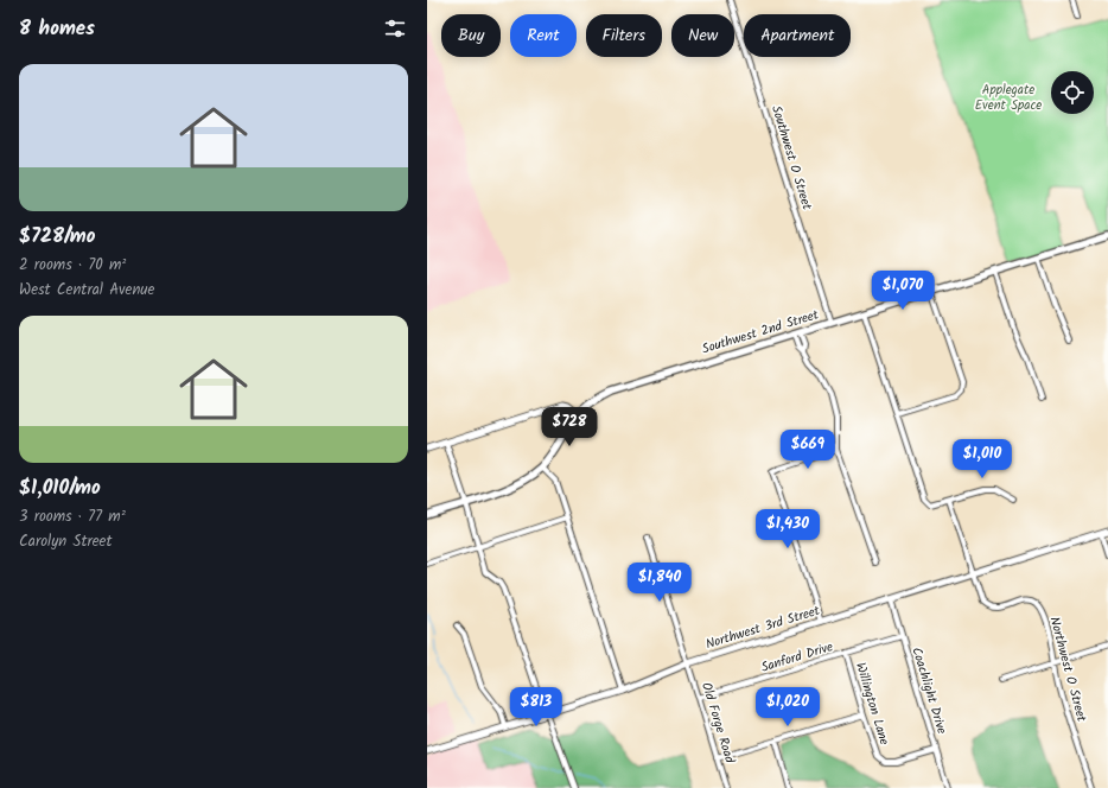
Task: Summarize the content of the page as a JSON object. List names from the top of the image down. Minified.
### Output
{"streets":{"main road":["Southwest 2nd Street"],"street":["Southwest O Street","Northwest 3rd Street","Sanford Drive","Northwest O Street","Coachlight Drive","Willington Lane","Old Forge Road"]},"crossings":[["Southwest O Street","Southwest 2nd Street"],["Northwest 3rd Street","Northwest O Street"],["Northwest 3rd Street","Coachlight Drive"],["Northwest 3rd Street","Old Forge Road"],["Sanford Drive","Coachlight Drive"],["Sanford Drive","Willington Lane"],["Sanford Drive","Old Forge Road"],["Coachlight Drive","Willington Lane"]],"parks":["Applegate Event Space"],"page":{"heading":"8 homes","chip":["Buy","Rent","Filters","New","Apartment"],"list":[{"name":"$728/mo","note":"2 rooms · 70 m² · West Central Avenue"},{"name":"$1,010/mo","note":"3 rooms · 77 m² · Carolyn Street"}],"price":["$1,070","$728","$669","$1,010","$1,430","$1,840","$813","$1,020"]}}
